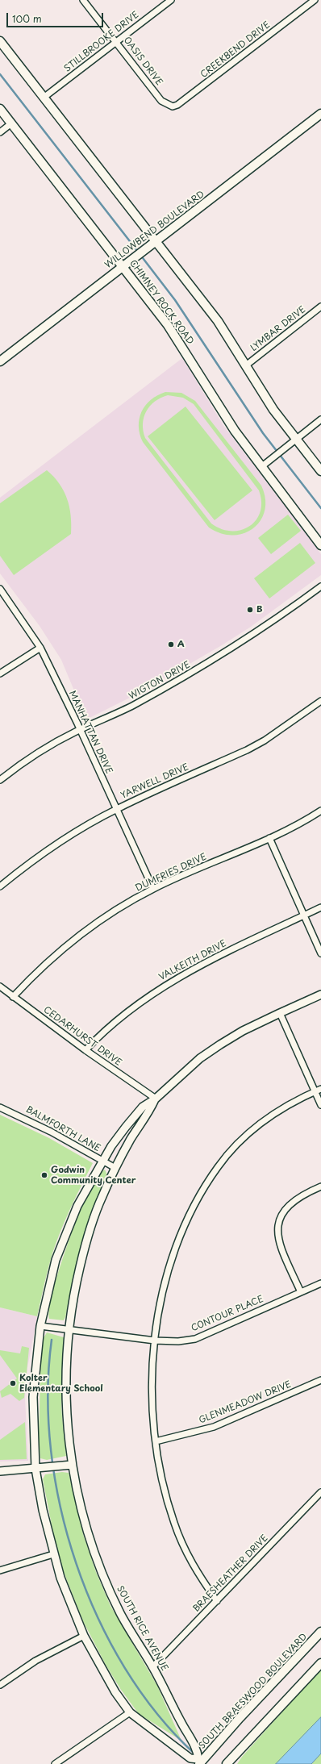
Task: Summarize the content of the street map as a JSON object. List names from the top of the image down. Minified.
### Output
{"streets":{"main road":["WILLOWBEND BOULEVARD","CHIMNEY ROCK ROAD","SOUTH BRAESWOOD BOULEVARD"],"street":["STILLBROOKE DRIVE","CREEKBEND DRIVE","OASIS DRIVE","LYMBAR DRIVE","WIGTON DRIVE","MANHATTAN DRIVE","YARWELL DRIVE","DUMFRIES DRIVE","VALKEITH DRIVE","CEDARHURST DRIVE","BALMFORTH LANE","CONTOUR PLACE","GLENMEADOW DRIVE","BRAESHEATHER DRIVE","SOUTH RICE AVENUE"]},"crossings":[["STILLBROOKE DRIVE","OASIS DRIVE"],["CREEKBEND DRIVE","OASIS DRIVE"],["WILLOWBEND BOULEVARD","CHIMNEY ROCK ROAD"],["WIGTON DRIVE","MANHATTAN DRIVE"],["MANHATTAN DRIVE","YARWELL DRIVE"],["MANHATTAN DRIVE","DUMFRIES DRIVE"],["DUMFRIES DRIVE","CEDARHURST DRIVE"],["VALKEITH DRIVE","CEDARHURST DRIVE"],["CEDARHURST DRIVE","SOUTH RICE AVENUE"],["BALMFORTH LANE","SOUTH RICE AVENUE"],["CONTOUR PLACE","SOUTH RICE AVENUE"],["BRAESHEATHER DRIVE","SOUTH RICE AVENUE"],["SOUTH RICE AVENUE","SOUTH BRAESWOOD BOULEVARD"]],"places":["B","A","Godwin Community Center","Kolter Elementary School"],"scale_bar":"100 m"}
